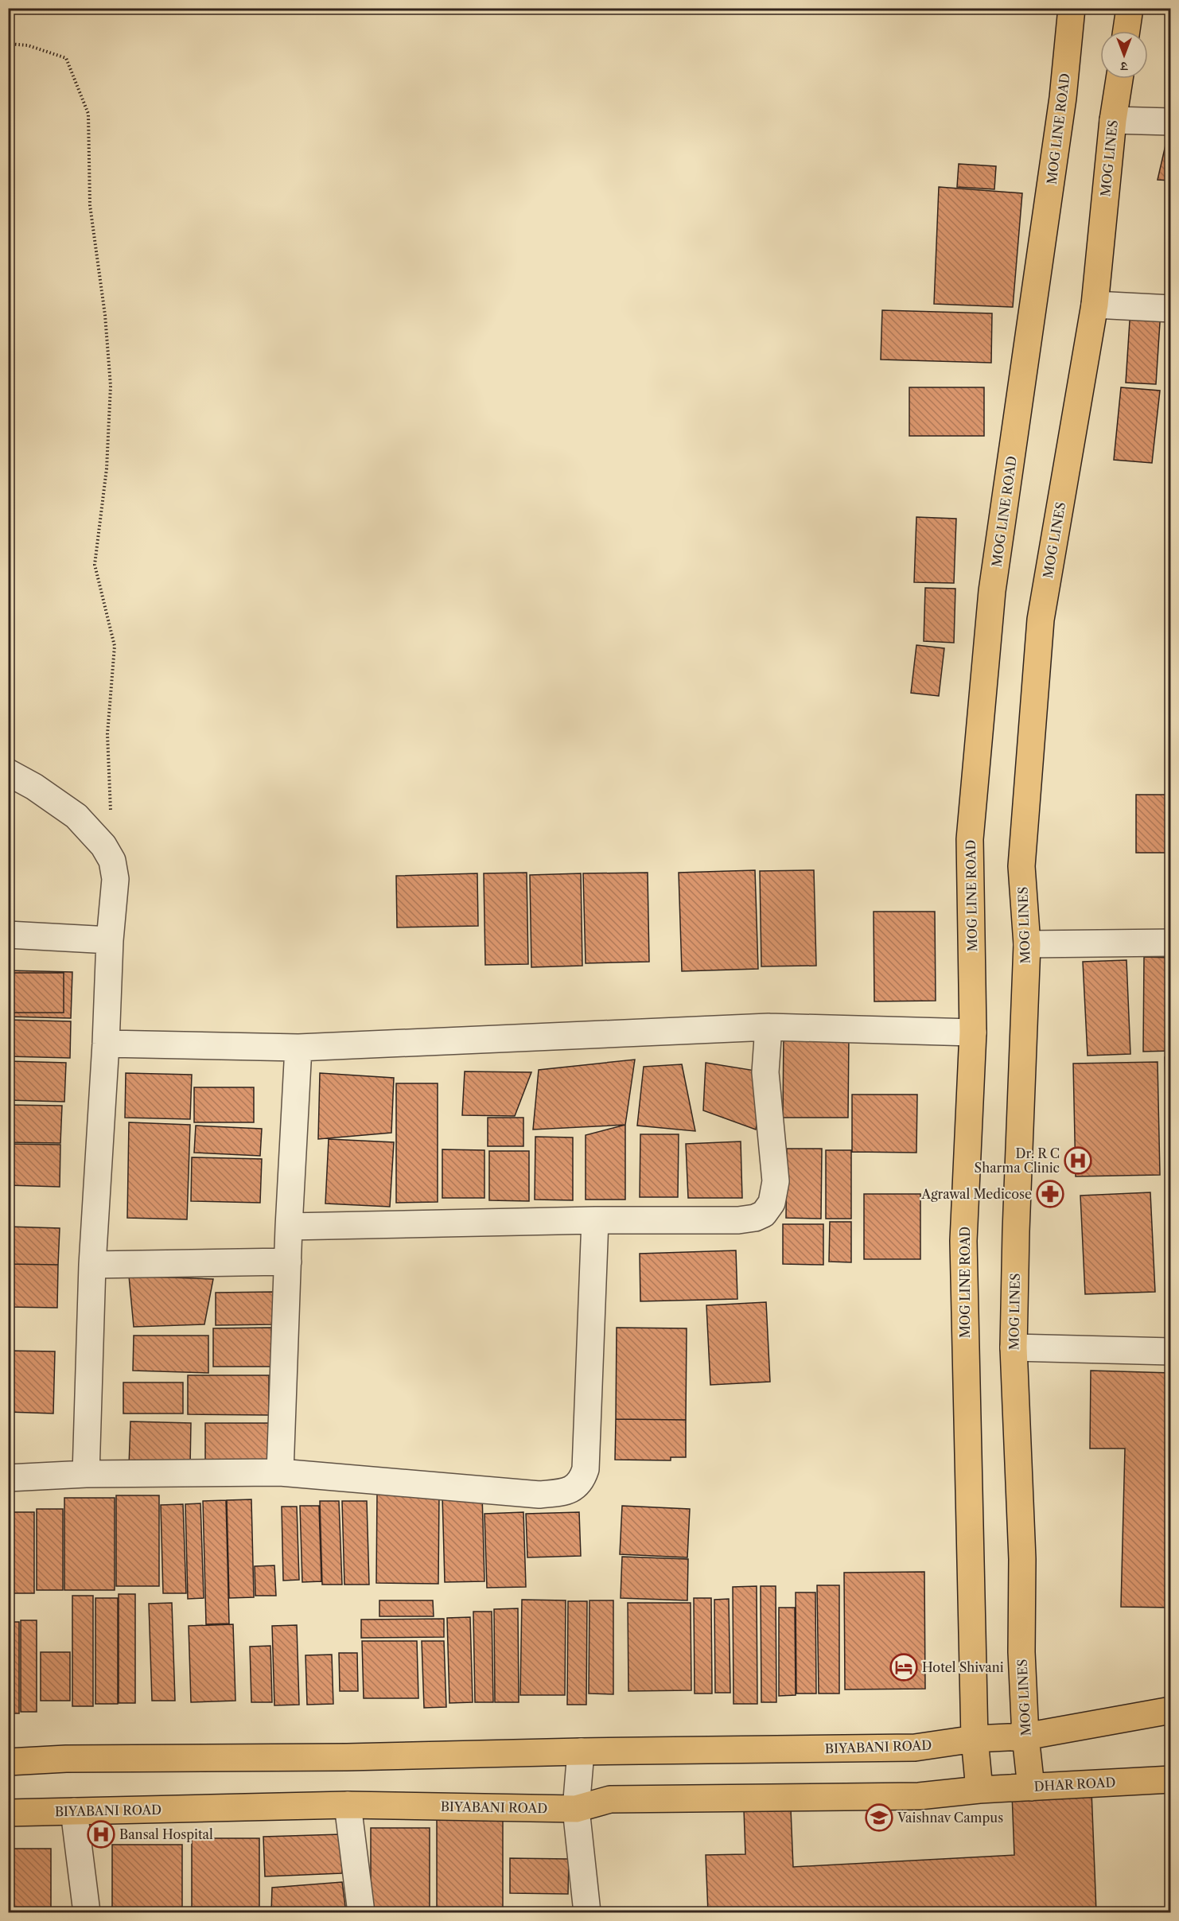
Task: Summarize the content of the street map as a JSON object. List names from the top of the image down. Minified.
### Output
{"streets":{"main road":["MOG LINE ROAD","MOG LINES","BIYABANI ROAD","DHAR ROAD"]},"crossings":[["MOG LINE ROAD","BIYABANI ROAD"],["MOG LINE ROAD","DHAR ROAD"],["MOG LINES","BIYABANI ROAD"],["MOG LINES","DHAR ROAD"],["BIYABANI ROAD","DHAR ROAD"]],"places":{"hospital":["Dr. R C Sharma Clinic","Bansal Hospital"],"pharmacy":["Agrawal Medicose"],"hotel":["Hotel Shivani"],"school or university":["Vaishnav Campus"]},"north":"bottom"}
